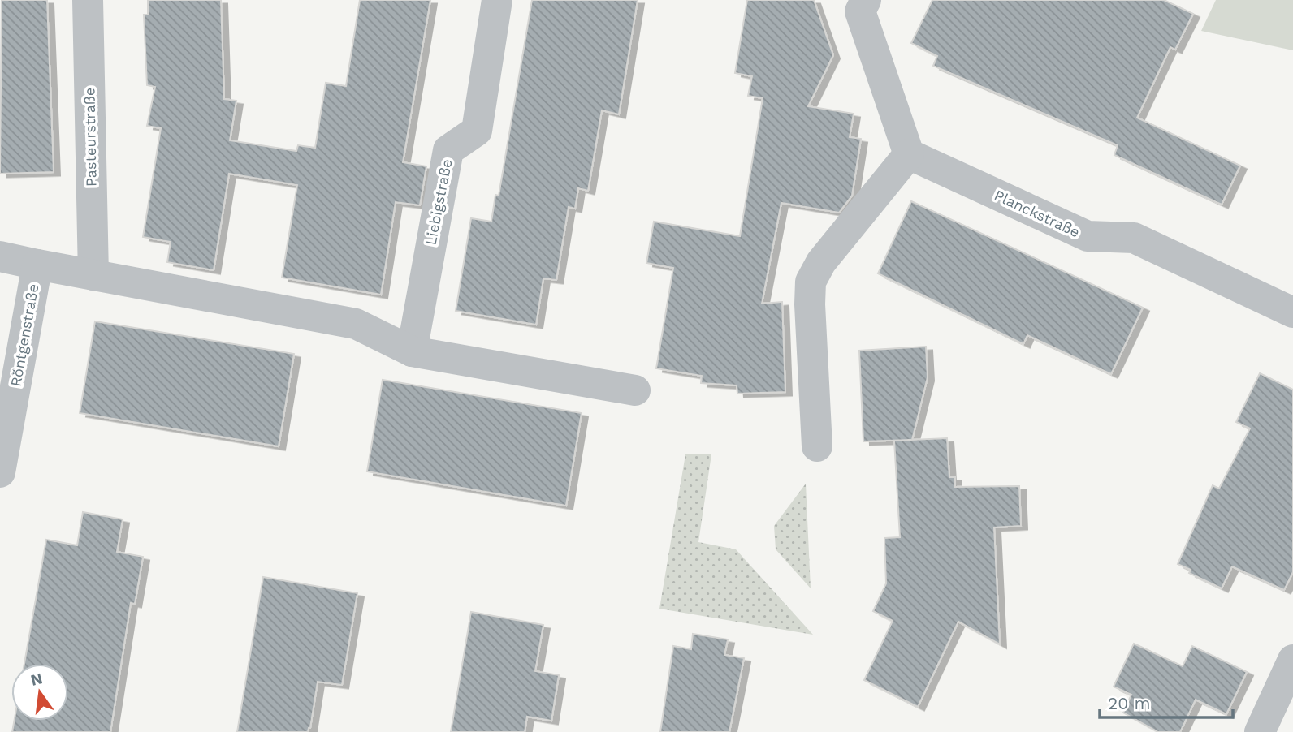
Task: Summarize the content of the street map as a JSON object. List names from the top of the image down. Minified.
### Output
{"streets":{"street":["Pasteurstraße","Liebigstraße","Planckstraße","Röntgenstraße"]},"crossings":[["Pasteurstraße","Röntgenstraße"]],"scale_bar":"20 m","north":"top"}
